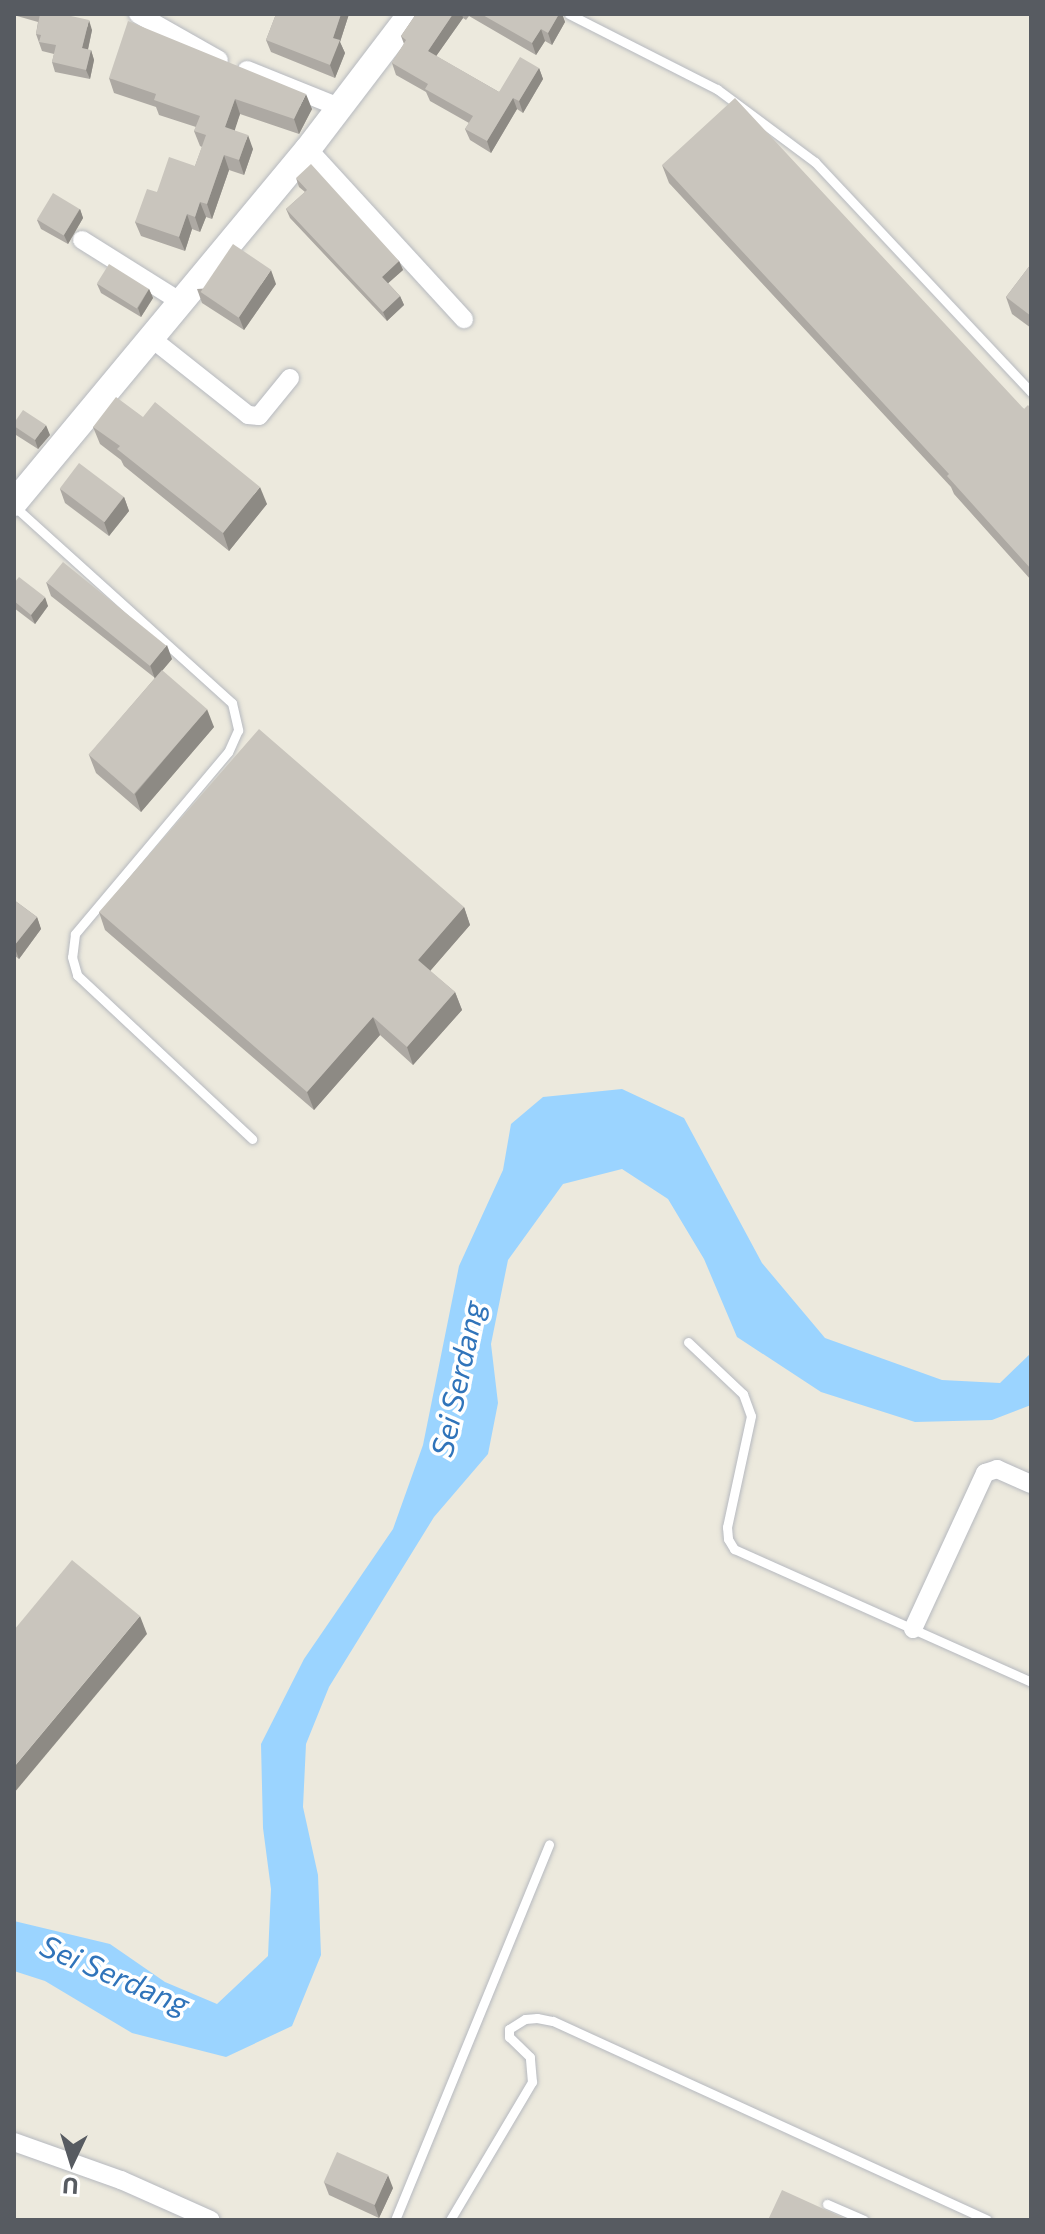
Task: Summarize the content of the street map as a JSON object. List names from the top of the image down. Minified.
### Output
{"water":["Sei Serdang"],"north":"bottom"}
